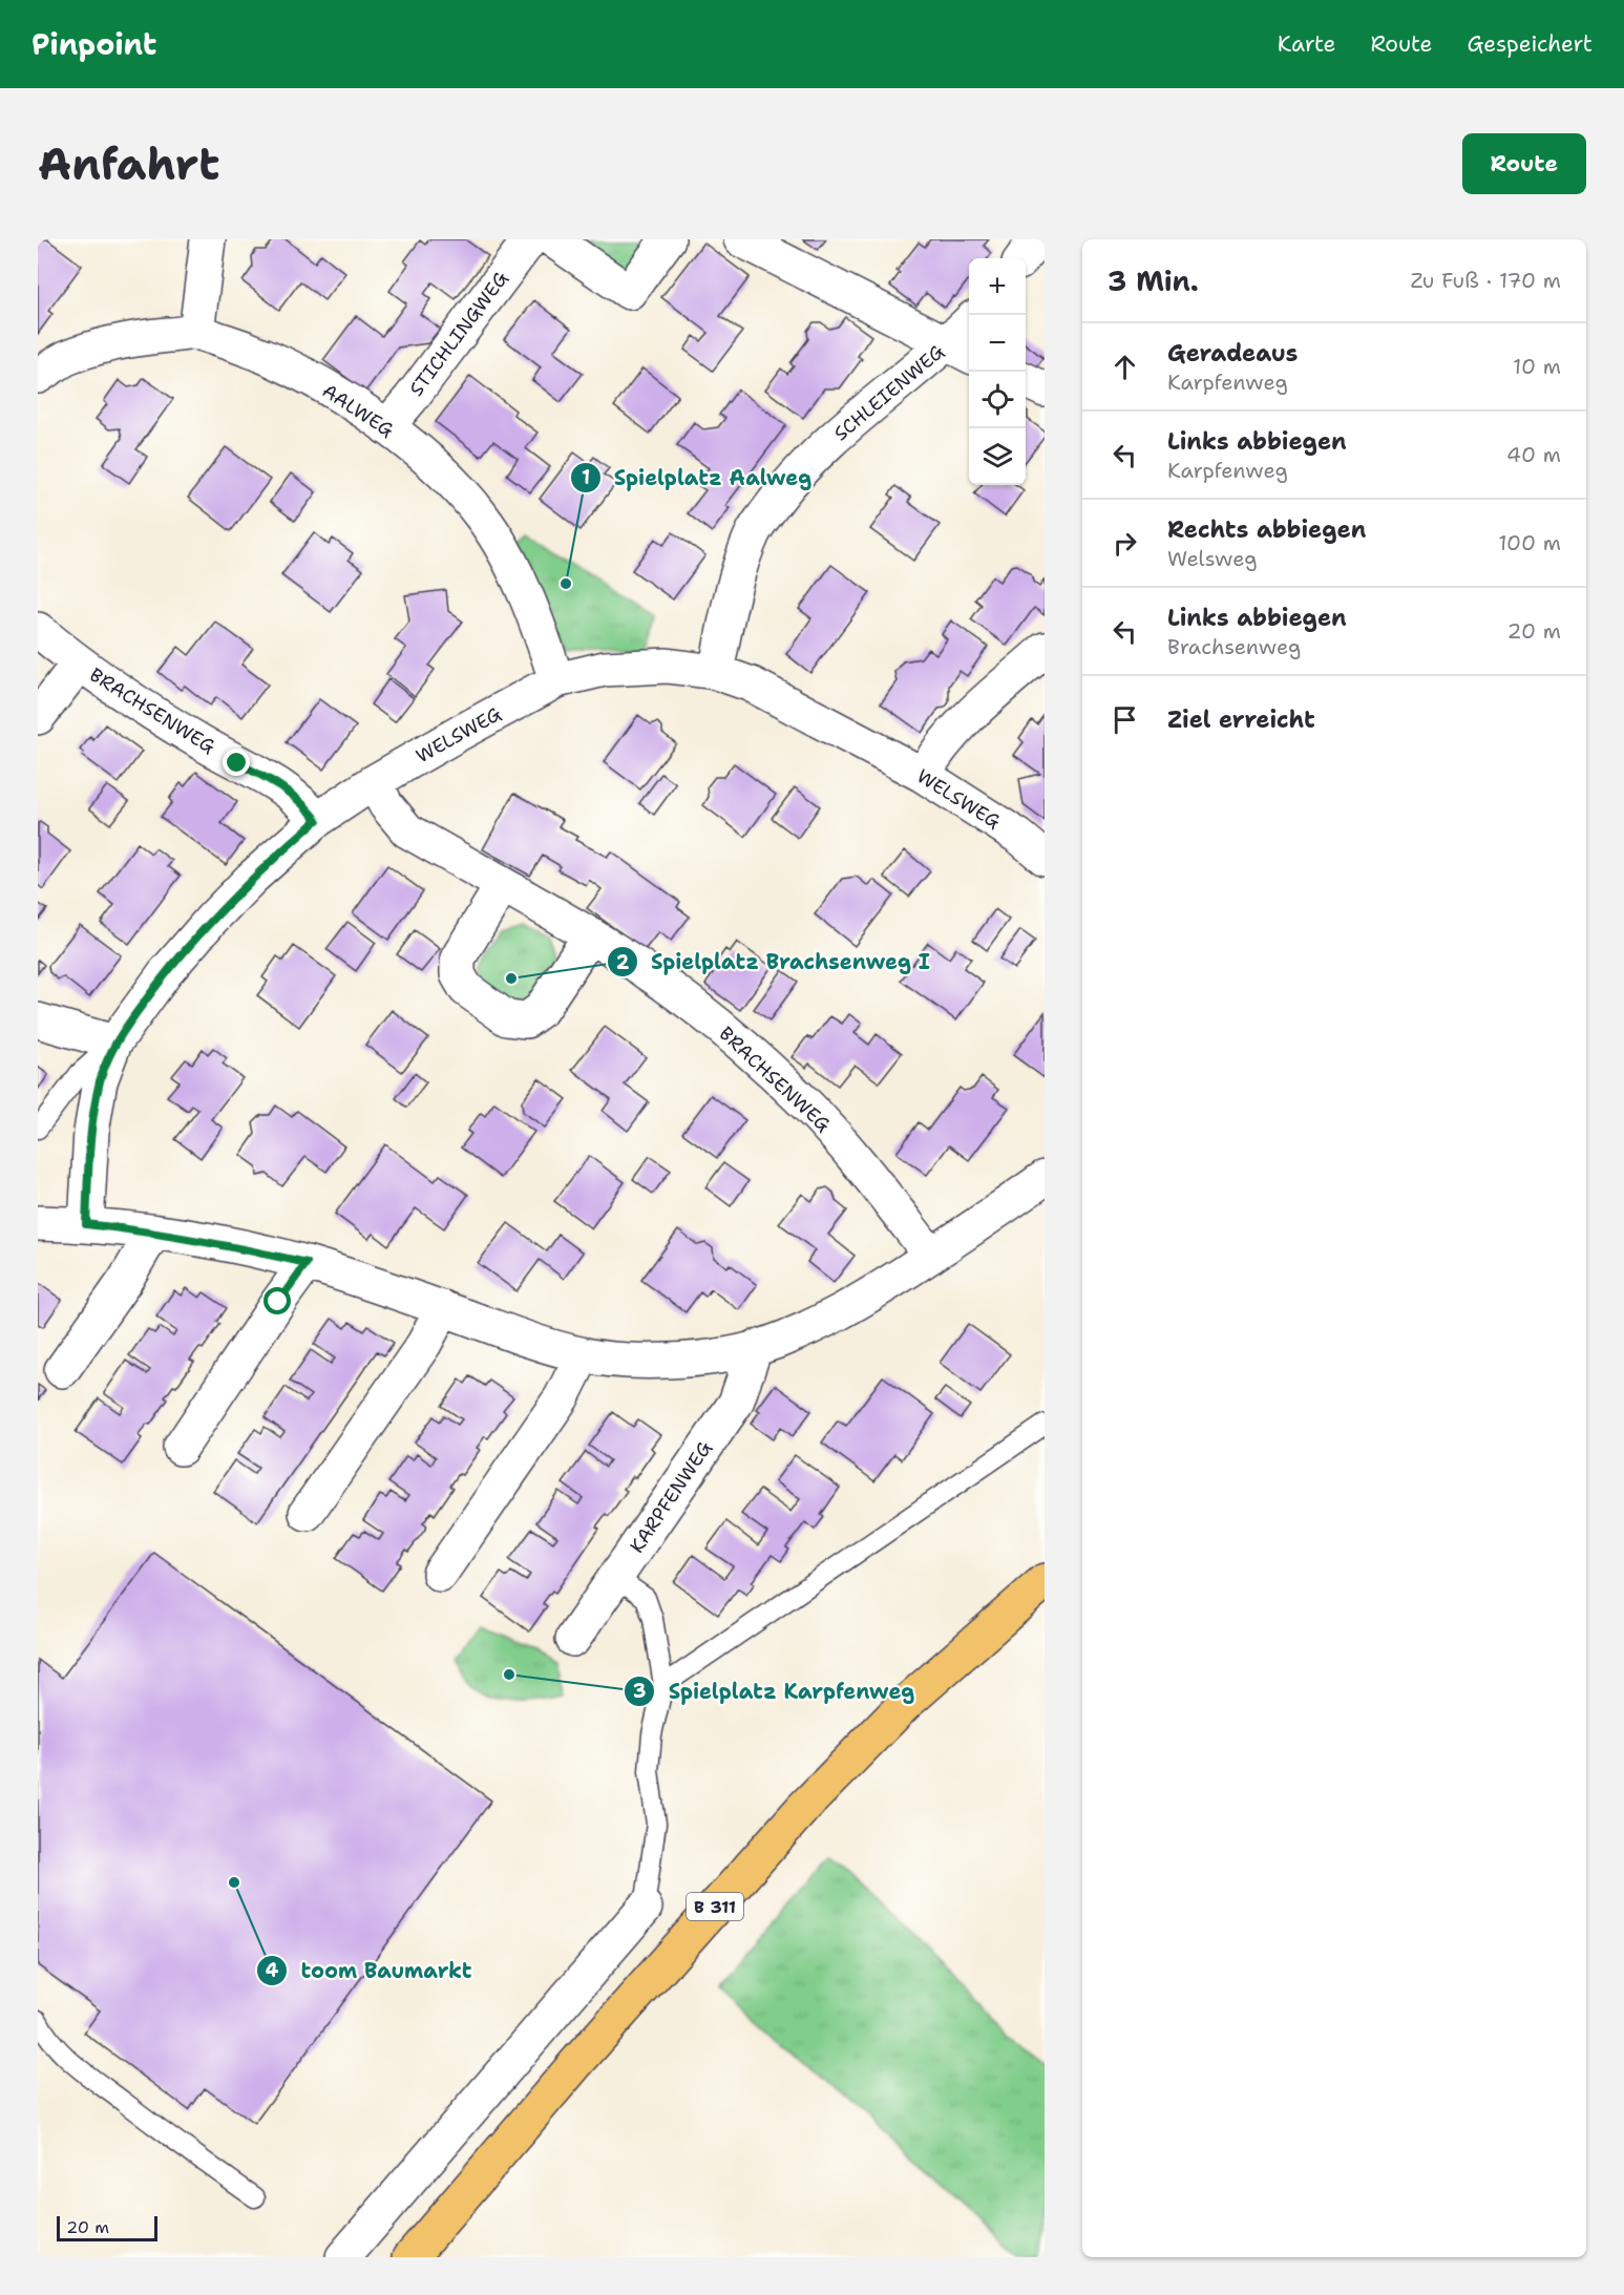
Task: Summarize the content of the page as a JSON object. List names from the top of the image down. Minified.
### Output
{"streets":{"main road":["B 311"],"street":["STICHLINGWEG","SCHLEIENWEG","AALWEG","BRACHSENWEG","WELSWEG","KARPFENWEG"]},"crossings":[["STICHLINGWEG","AALWEG"],["SCHLEIENWEG","WELSWEG"],["AALWEG","WELSWEG"],["BRACHSENWEG","WELSWEG"]],"places":["Spielplatz Aalweg","Spielplatz Brachsenweg I","Spielplatz Karpfenweg","toom Baumarkt"],"scale_bar":"20 m","page":{"header":"Pinpoint","nav":["Karte","Route","Gespeichert"],"buttons":"Route","title":"Anfahrt","heading":["3 Min.","Zu Fuß · 170 m"],"map_buttons":["+","−"],"list":[["Geradeaus","Karpfenweg","10 m"],["Links abbiegen","Karpfenweg","40 m"],["Rechts abbiegen","Welsweg","100 m"],["Links abbiegen","Brachsenweg","20 m"],"Ziel erreicht"],"scale":"20 m"}}
